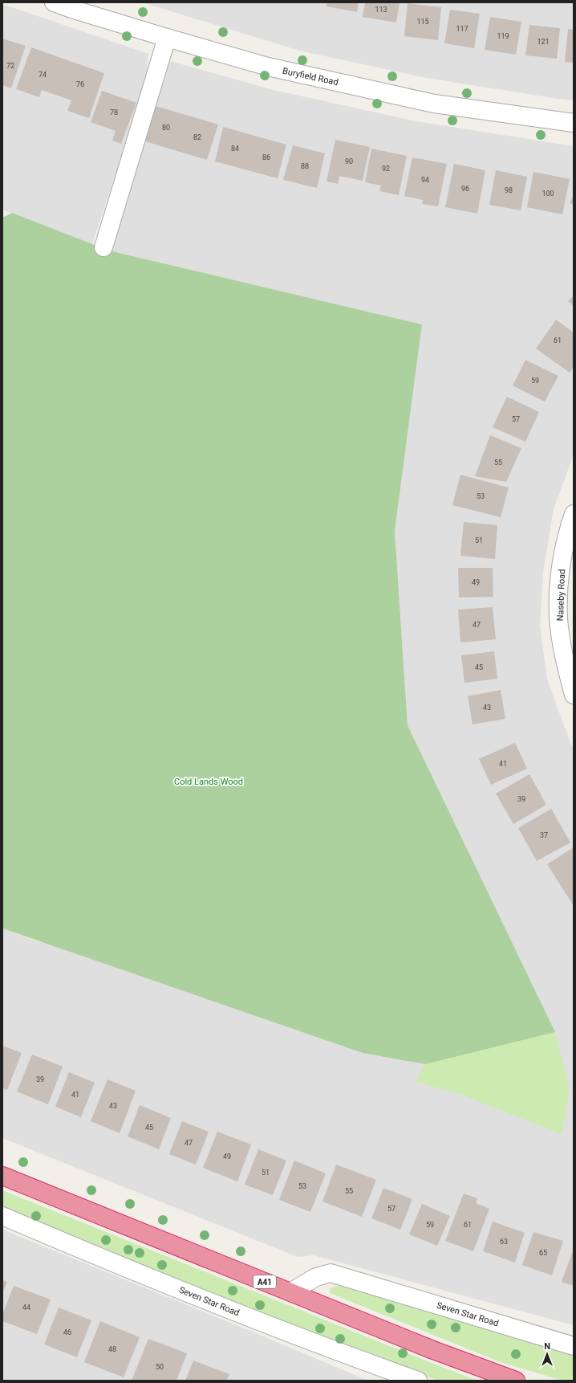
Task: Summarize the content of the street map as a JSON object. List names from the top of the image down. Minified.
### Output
{"streets":{"highway":["A41"],"street":["Buryfield Road","Naseby Road","Seven Star Road"]},"crossings":[["A41","Seven Star Road"]],"parks":["Cold Lands Wood"],"house_numbers":["113","115","117","119","121","72","74","76","78","80","82","84","86","90","88","92","94","96","98","100","61","59","57","55","53","51","49","47","45","43","41","39","37","39","41","43","45","47","49","51","53","55","57","59","61","63","65","44","46","48","50"],"north":"top"}
